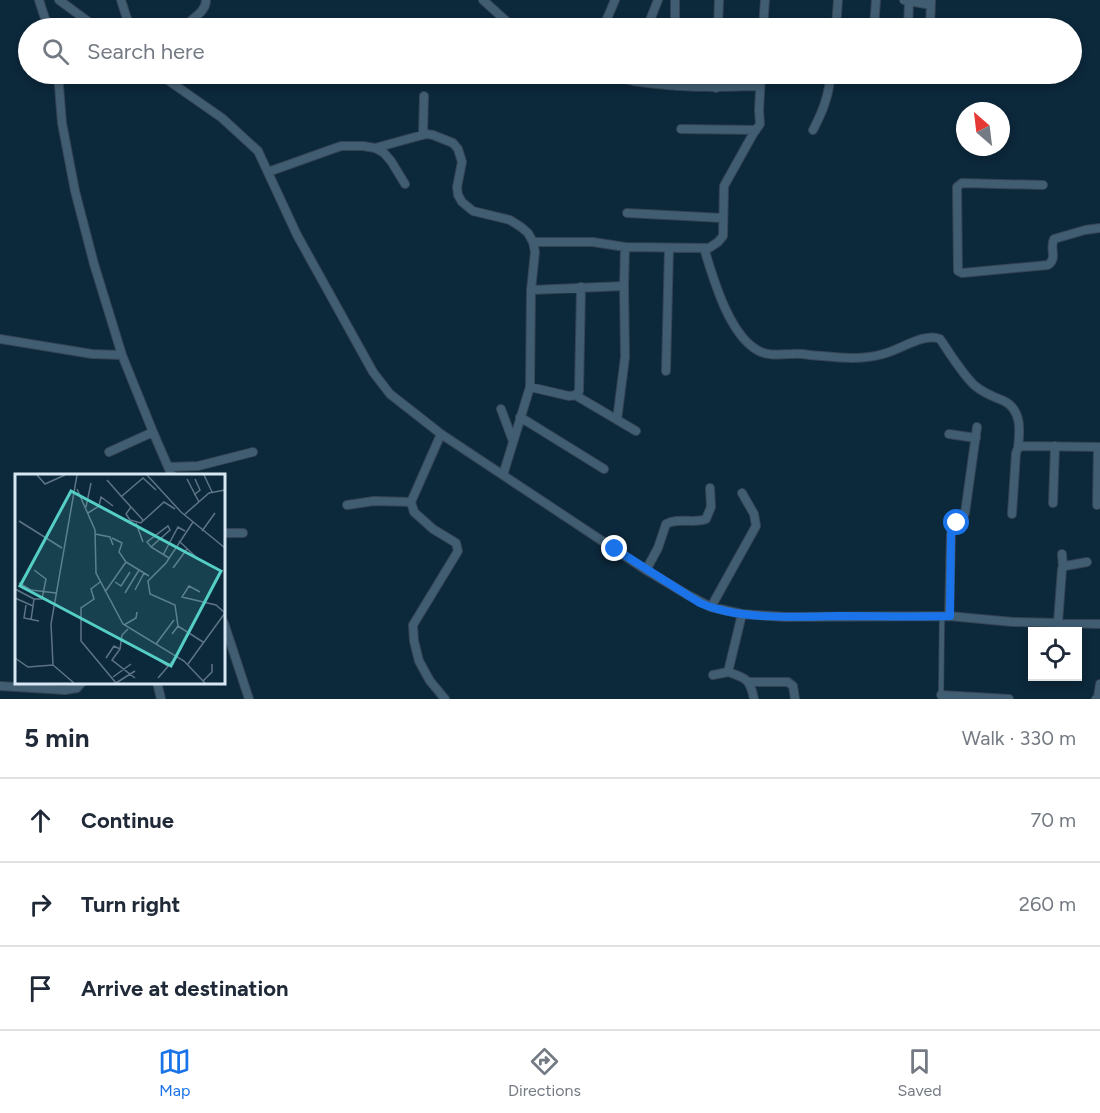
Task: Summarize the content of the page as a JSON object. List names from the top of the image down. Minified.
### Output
{"north":"top left","page":{"search":"Search here","heading":["5 min","Walk · 330 m"],"list":[["Continue","70 m"],["Turn right","260 m"],"Arrive at destination"],"nav":["Map","Directions","Saved"]}}
